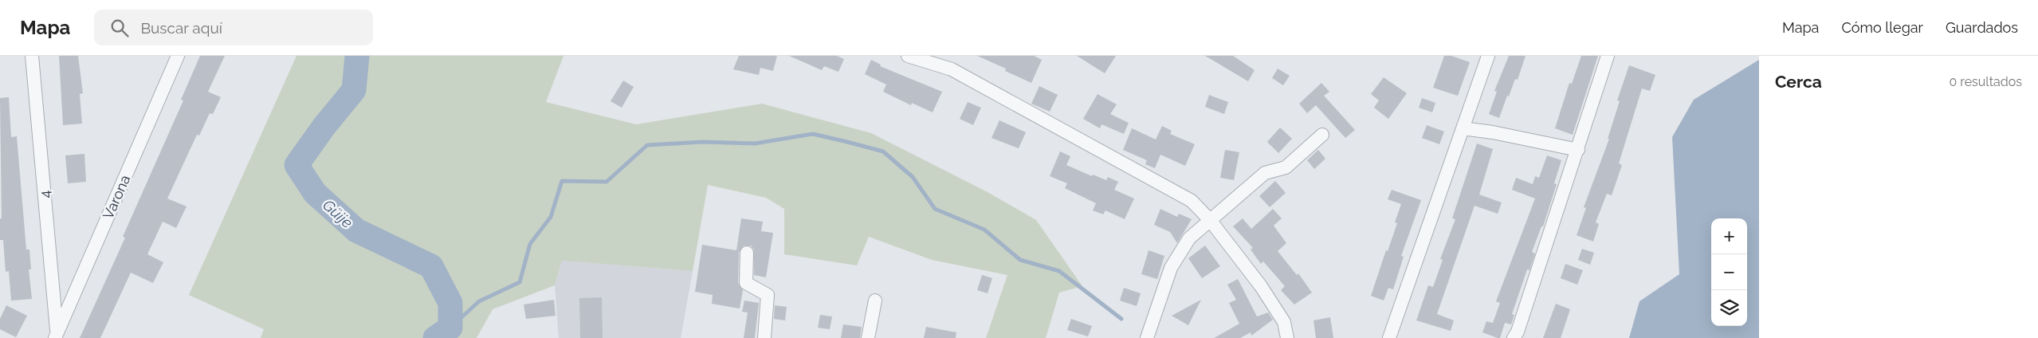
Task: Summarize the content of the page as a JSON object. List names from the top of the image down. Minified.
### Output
{"streets":{"street":["4","Varona"]},"crossings":[["4","Varona"]],"water":["Güije"],"page":{"header":"Mapa","search":"Buscar aquí","nav":["Mapa","Cómo llegar","Guardados"],"heading":["Cerca","0 resultados"],"map_buttons":["+","−"]}}
